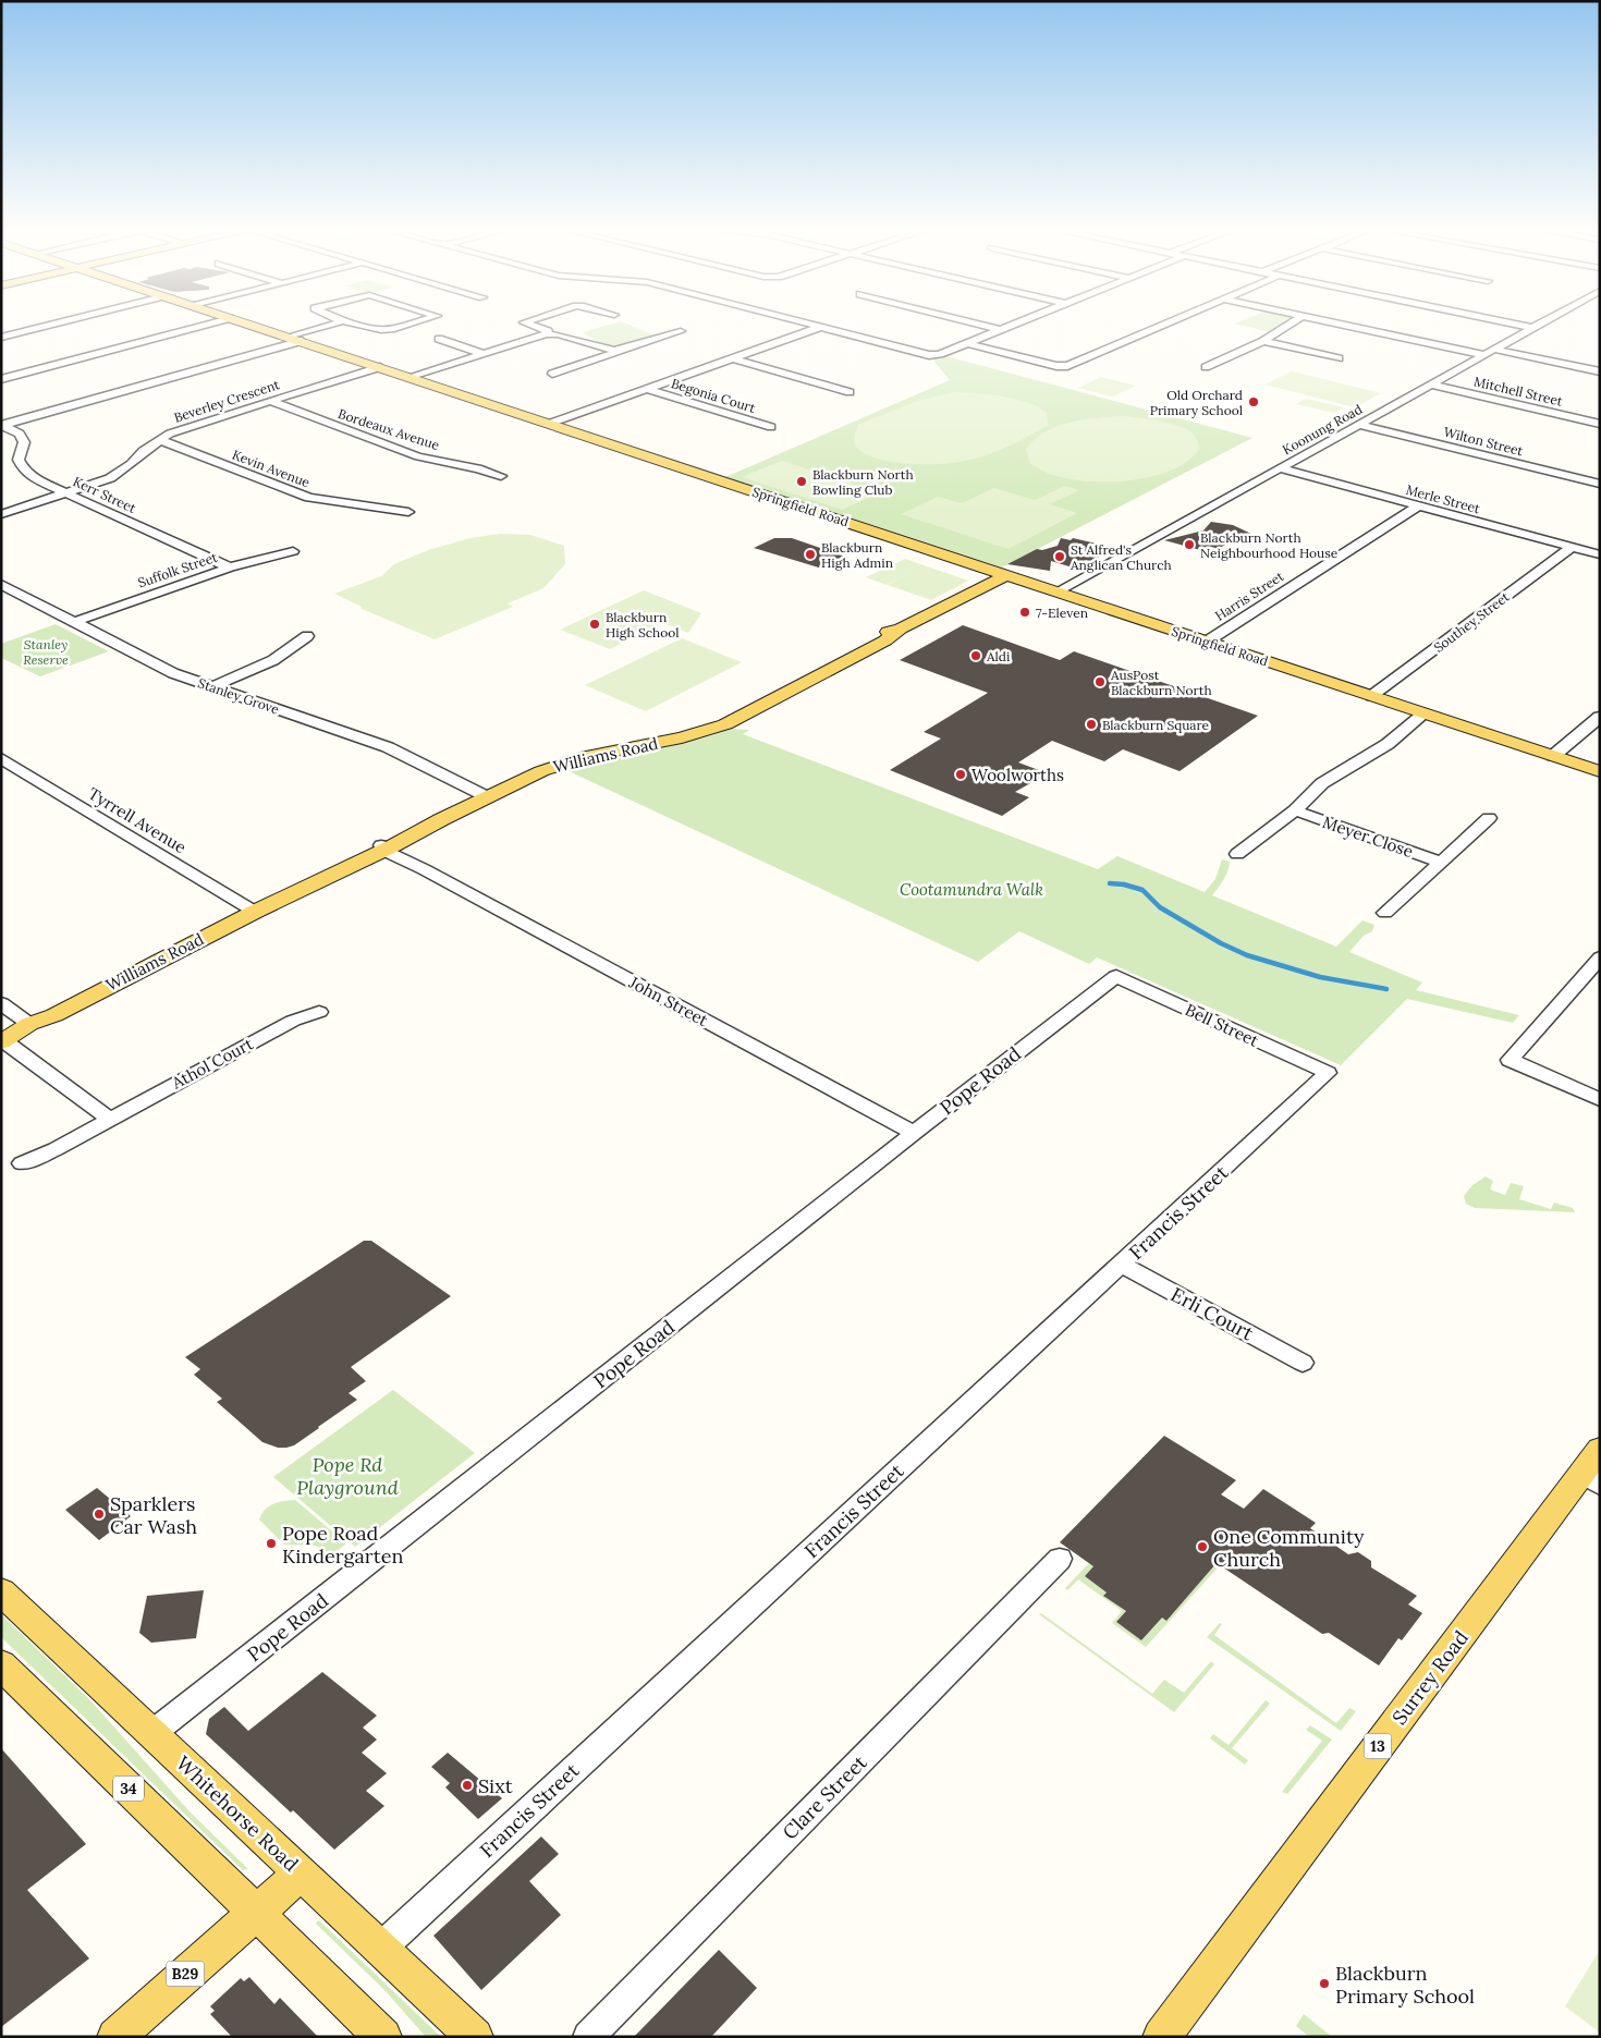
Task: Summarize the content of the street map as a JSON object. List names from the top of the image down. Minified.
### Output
{"streets":{"main road":["Springfield Road","Williams Road","Surrey Road","13","34","Whitehorse Road","B29"],"street":["Mitchell Street","Begonia Court","Beverley Crescent","Bordeaux Avenue","Koonung Road","Wilton Street","Kevin Avenue","Kerr Street","Merle Street","Suffolk Street","Harris Street","Southey Street","Stanley Grove","Tyrrell Avenue","Meyer Close","John Street","Bell Street","Athol Court","Pope Road","Francis Street","Erli Court","Clare Street"]},"crossings":[["Mitchell Street","Koonung Road"],["Beverley Crescent","Bordeaux Avenue"],["Beverley Crescent","Kevin Avenue"],["Beverley Crescent","Kerr Street"],["Beverley Crescent","Springfield Road"],["Koonung Road","Wilton Street"],["Koonung Road","Merle Street"],["Koonung Road","Springfield Road"],["Kerr Street","Suffolk Street"],["Merle Street","Harris Street"],["Merle Street","Southey Street"],["Springfield Road","Harris Street"],["Springfield Road","Southey Street"],["Springfield Road","Williams Road"],["Suffolk Street","Stanley Grove"],["Stanley Grove","Williams Road"],["Williams Road","Tyrrell Avenue"],["Williams Road","John Street"],["John Street","Pope Road"],["Bell Street","Pope Road"],["Bell Street","Francis Street"],["Pope Road","Whitehorse Road"],["Francis Street","Erli Court"],["Francis Street","Whitehorse Road"],["34","B29"],["Whitehorse Road","B29"]],"parks":["Stanley Reserve","Cootamundra Walk","Pope Rd Playground"],"places":["Old Orchard Primary School","Blackburn North Bowling Club","Blackburn North Neighbourhood House","Blackburn High Admin","St Alfred's Anglican Church","7-Eleven","Blackburn High School","Aldi","AusPost Blackburn North","Blackburn Square","Woolworths","Sparklers Car Wash","Pope Road Kindergarten","One Community Church","Sixt","Blackburn Primary School"]}
